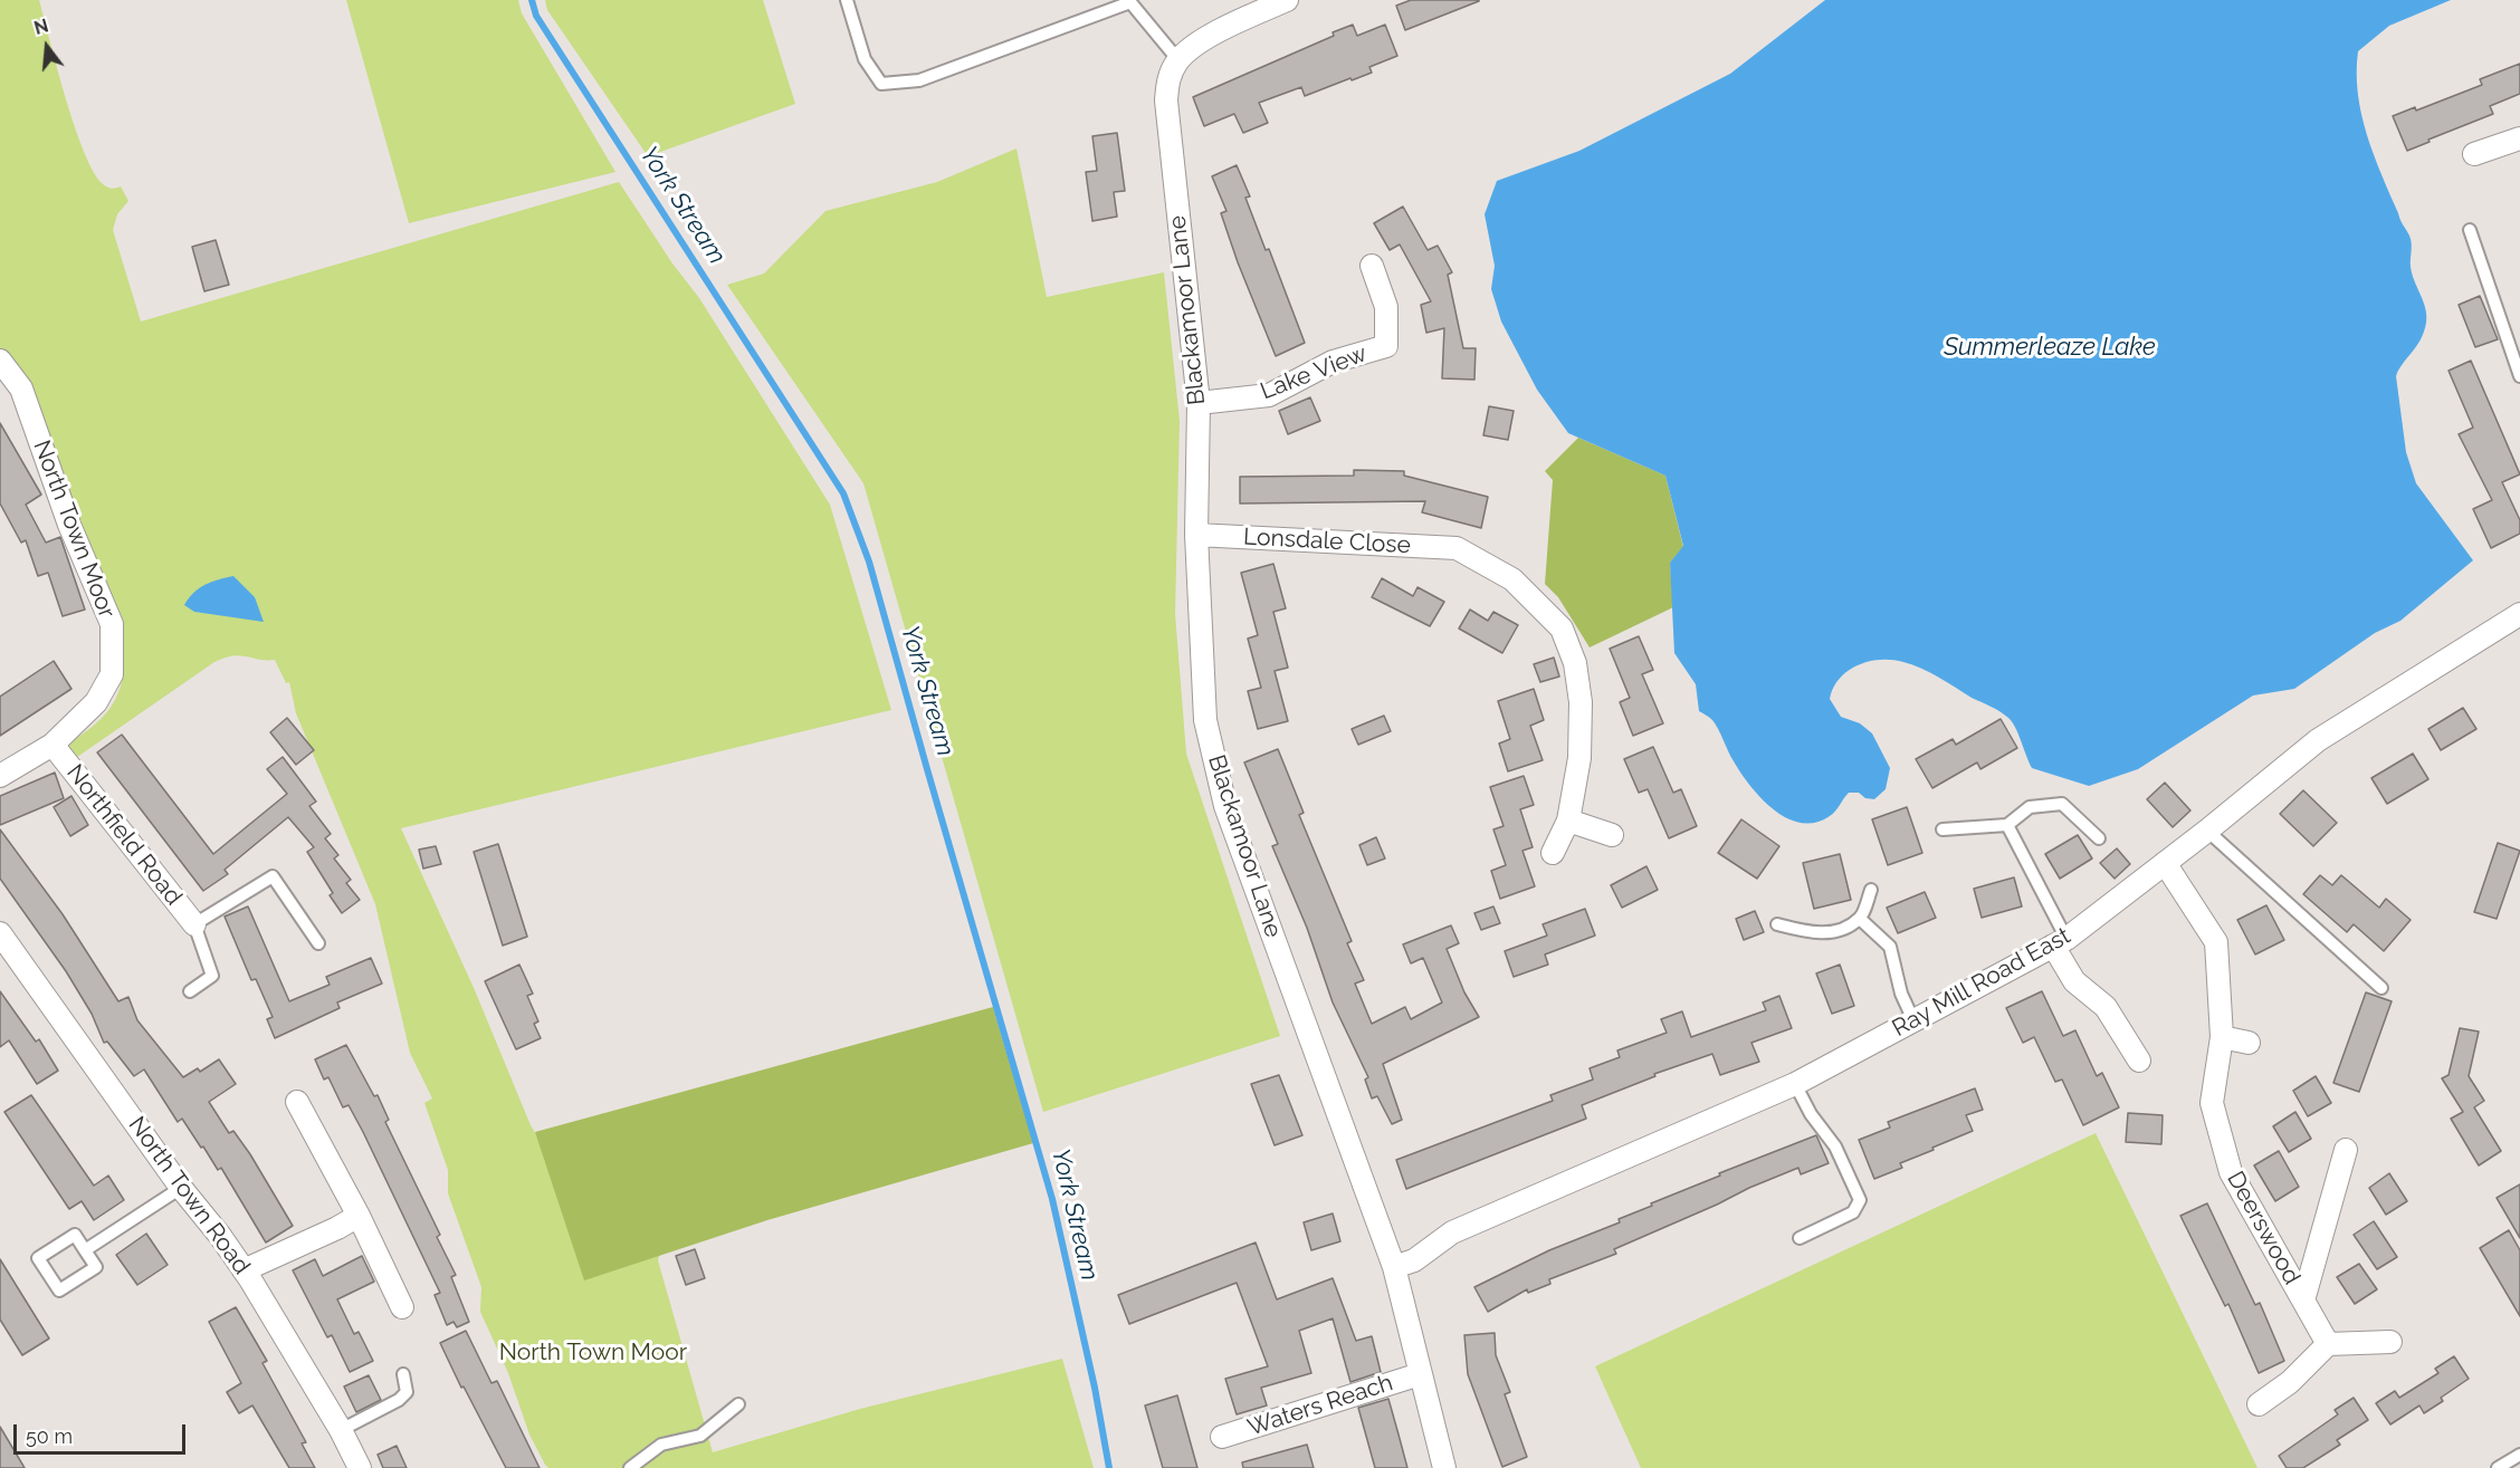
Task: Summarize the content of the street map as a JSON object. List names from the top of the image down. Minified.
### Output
{"streets":{"street":["Blackamoor Lane","Lake View","North Town Moor","Lonsdale Close","Northfield Road","Ray Mill Road East","North Town Road","Deerswood","Waters Reach"]},"crossings":[["Blackamoor Lane","Lake View"],["Blackamoor Lane","Lonsdale Close"],["Blackamoor Lane","Ray Mill Road East"],["Blackamoor Lane","Waters Reach"],["North Town Moor","Northfield Road"],["Ray Mill Road East","Deerswood"]],"water":["York Stream","Summerleaze Lake"],"parks":["North Town Moor"],"scale_bar":"50 m","north":"top"}
